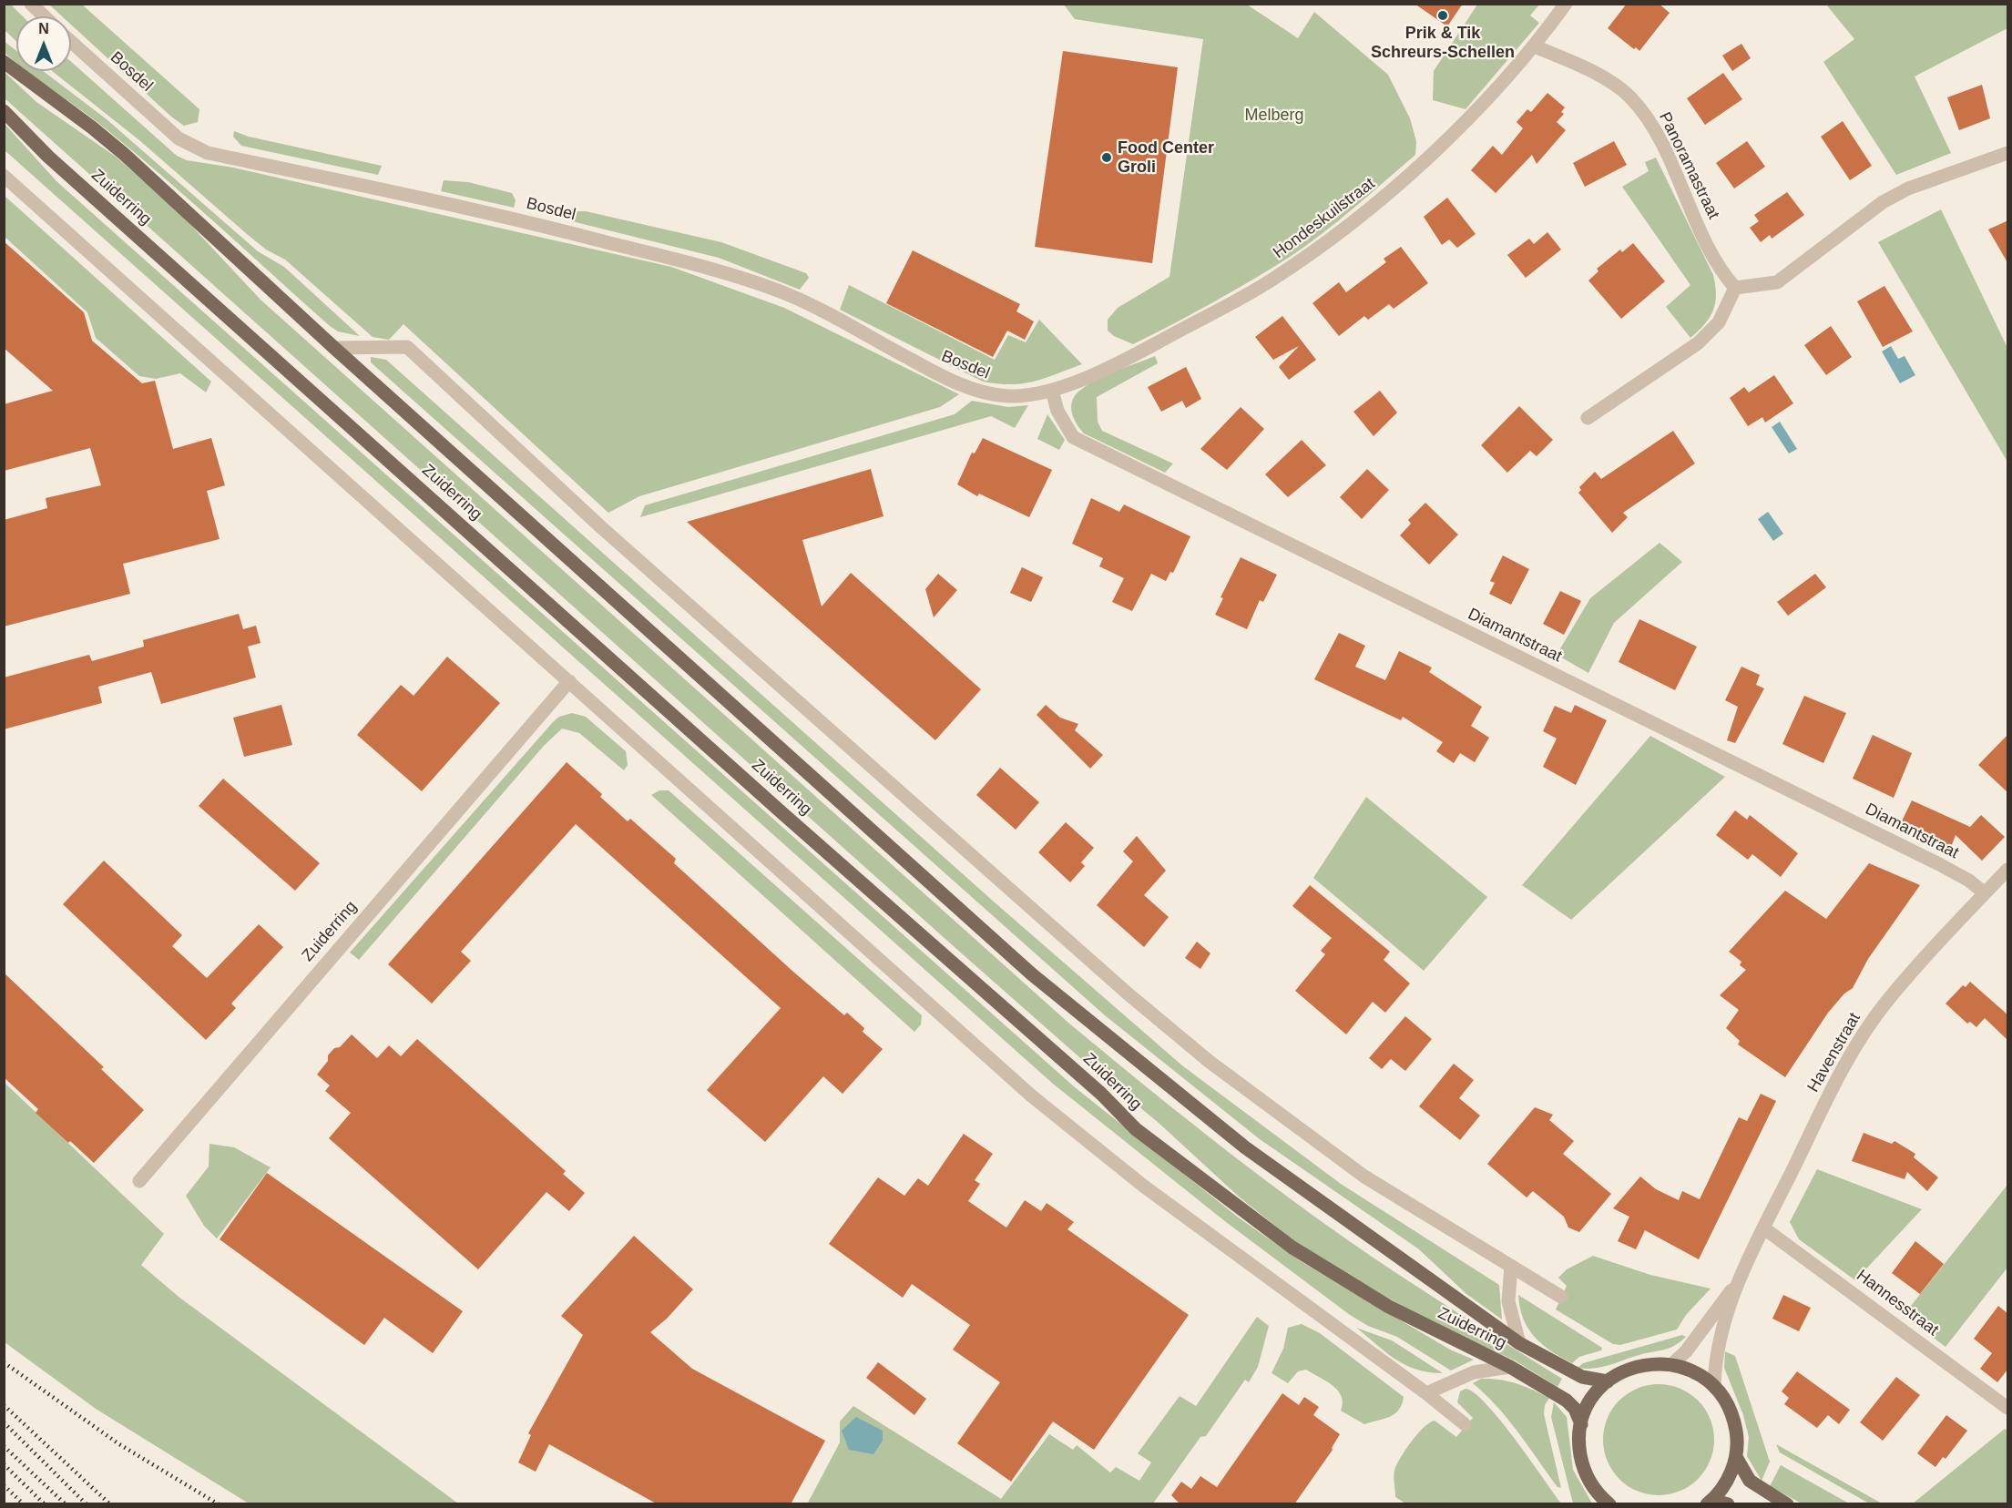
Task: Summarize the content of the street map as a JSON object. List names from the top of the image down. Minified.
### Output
{"streets":{"main road":["Zuiderring"],"street":["Bosdel","Panoramastraat","Hondeskuilstraat","Diamantstraat","Havenstraat","Hannesstraat"]},"crossings":[["Bosdel","Hondeskuilstraat"],["Bosdel","Diamantstraat"],["Panoramastraat","Hondeskuilstraat"],["Hondeskuilstraat","Diamantstraat"],["Diamantstraat","Havenstraat"],["Havenstraat","Hannesstraat"]],"parks":["Melberg"],"places":["Prik & Tik Schreurs-Schellen","Food Center Groli"],"north":"top"}
